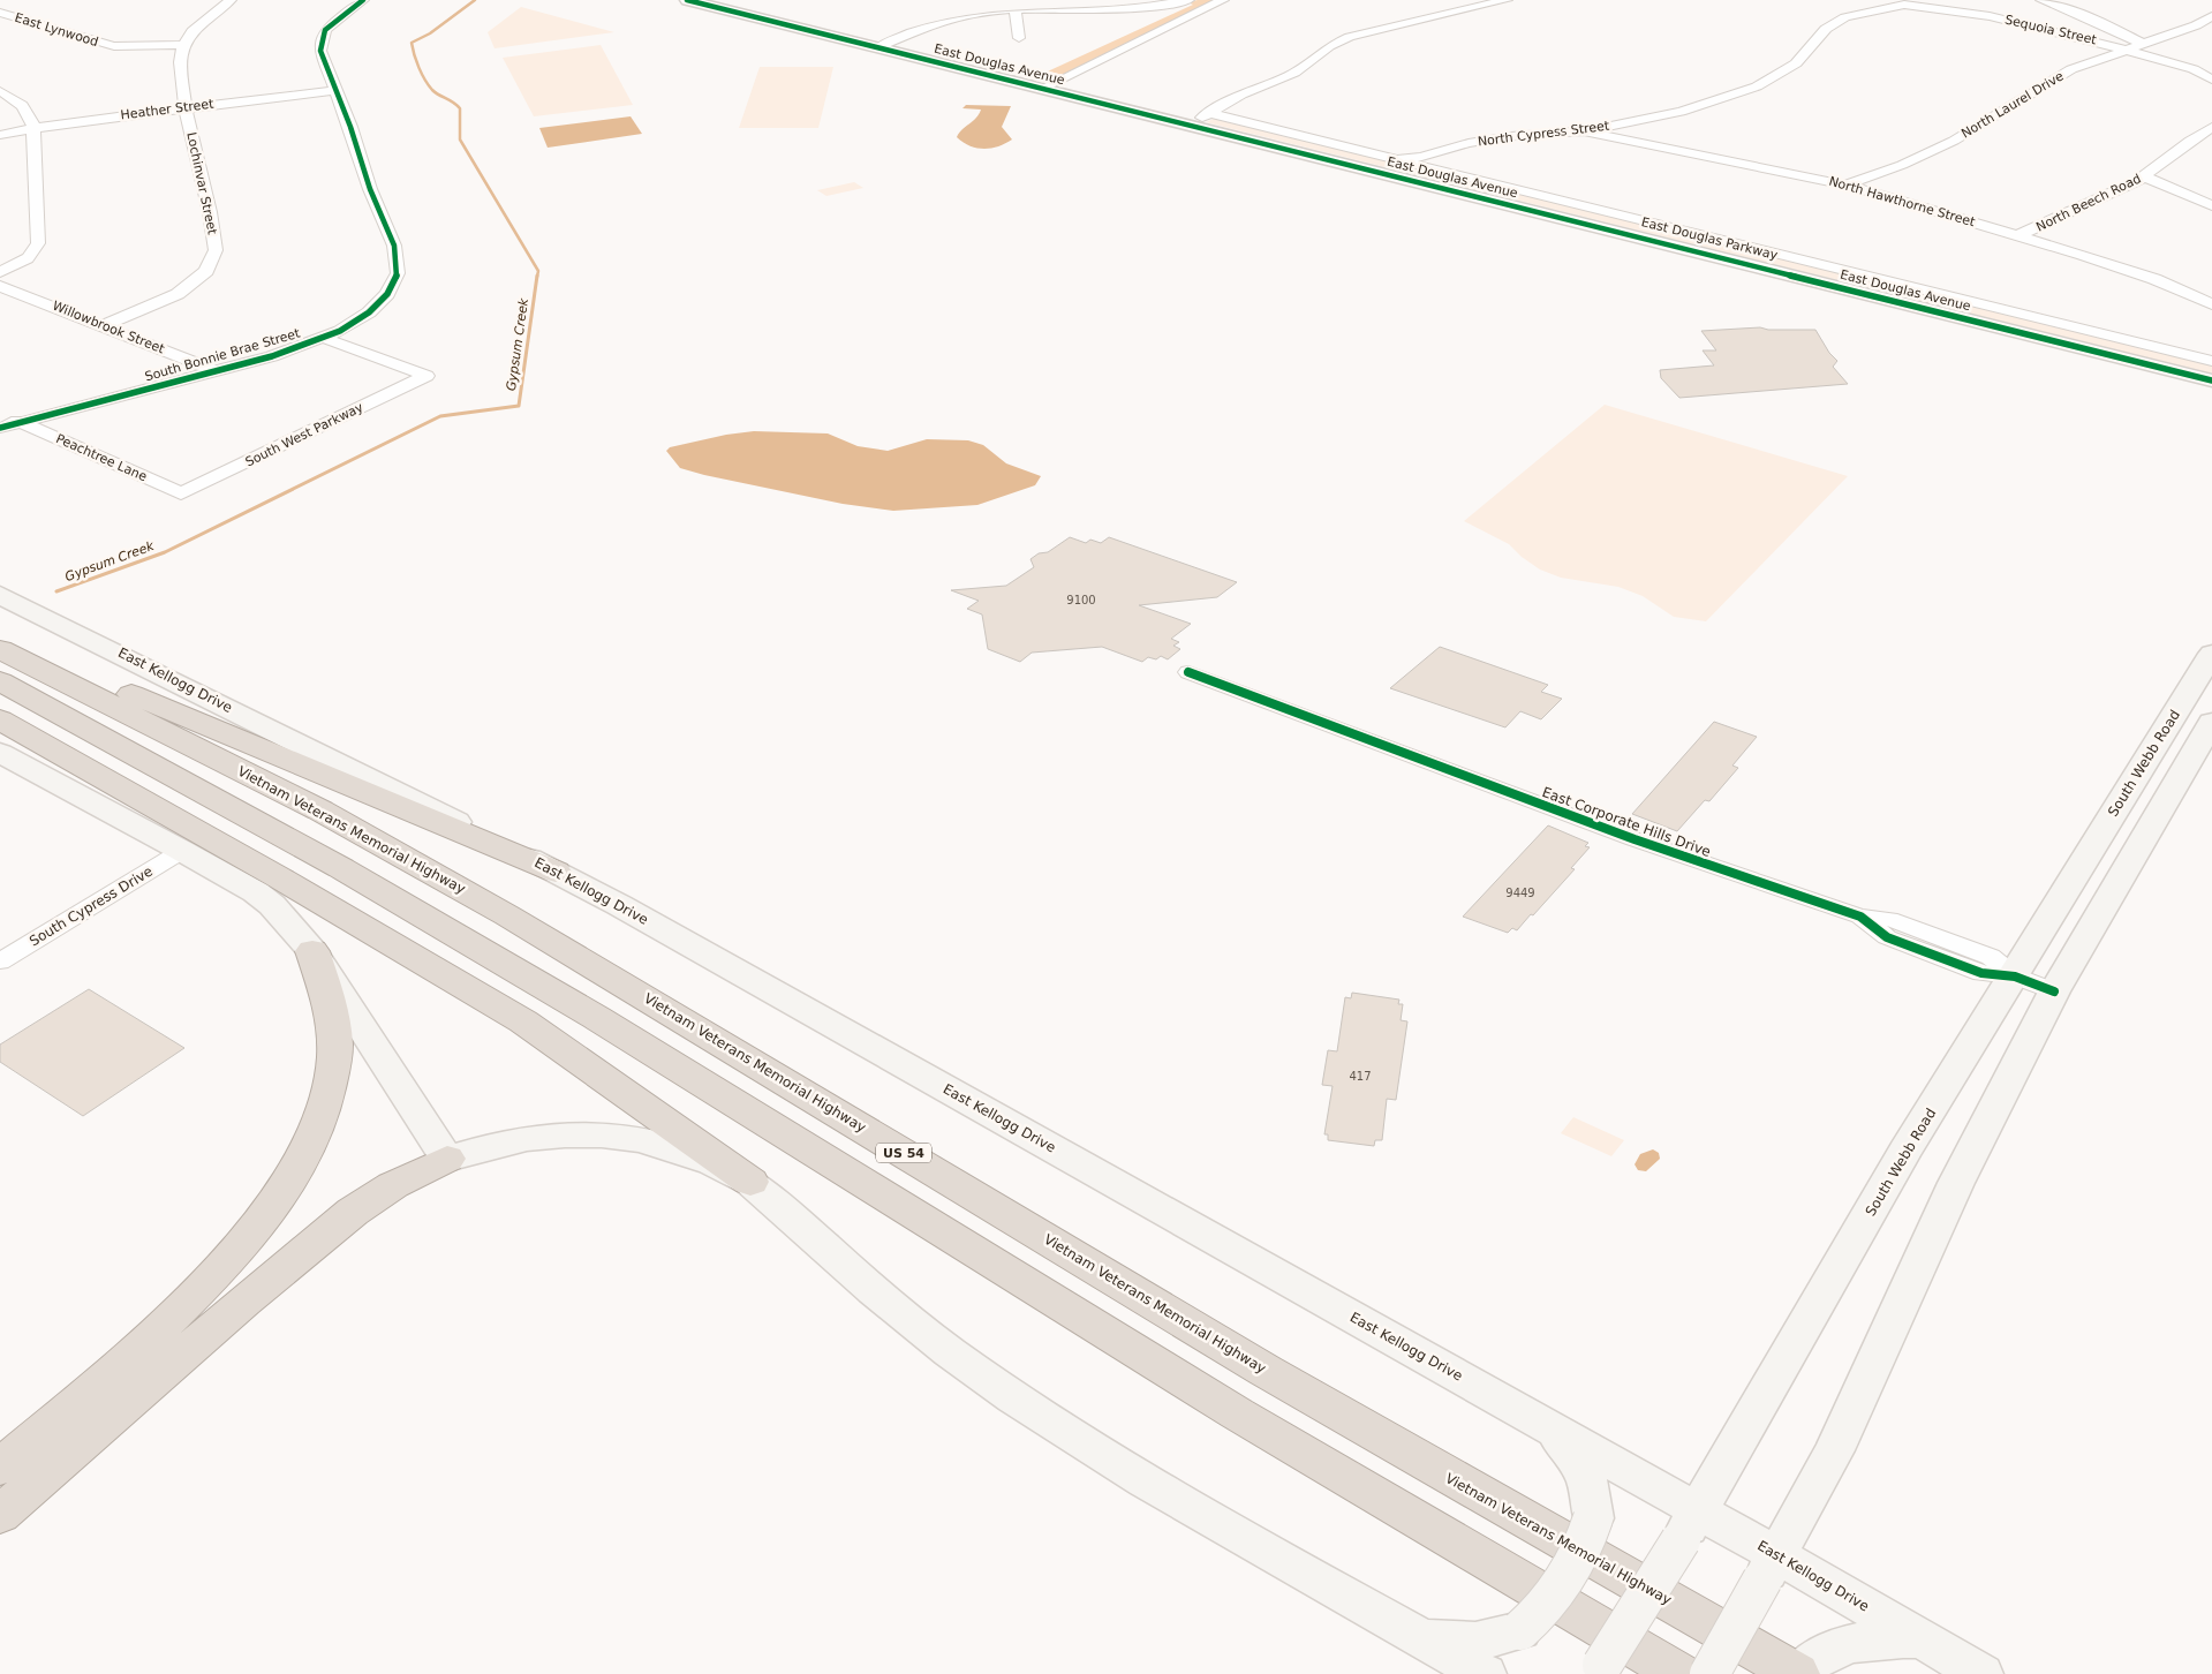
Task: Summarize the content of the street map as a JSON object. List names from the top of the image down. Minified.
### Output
{"streets":{"highway":["Vietnam Veterans Memorial Highway","US 54"],"main road":["East Kellogg Drive","South Webb Road"],"street":["East Lynwood","Sequoia Street","East Douglas Avenue","North Laurel Drive","Heather Street","North Cypress Street","Lochinvar Street","North Hawthorne Street","North Beech Road","East Douglas Parkway","Willowbrook Street","South Bonnie Brae Street","South West Parkway","Peachtree Lane","East Corporate Hills Drive","South Cypress Drive"]},"crossings":[["East Lynwood","Lochinvar Street"],["Sequoia Street","North Laurel Drive"],["Sequoia Street","North Cypress Street"],["North Laurel Drive","North Hawthorne Street"],["Heather Street","Lochinvar Street"],["Heather Street","South Bonnie Brae Street"],["North Cypress Street","North Hawthorne Street"],["North Cypress Street","East Douglas Parkway"],["Lochinvar Street","Willowbrook Street"],["North Hawthorne Street","North Beech Road"],["Willowbrook Street","South Bonnie Brae Street"],["South Bonnie Brae Street","Peachtree Lane"],["South West Parkway","Peachtree Lane"],["East Kellogg Drive","South Webb Road"],["South Webb Road","East Corporate Hills Drive"]],"water":["Gypsum Creek"],"house_numbers":["9100","9449","417"]}
